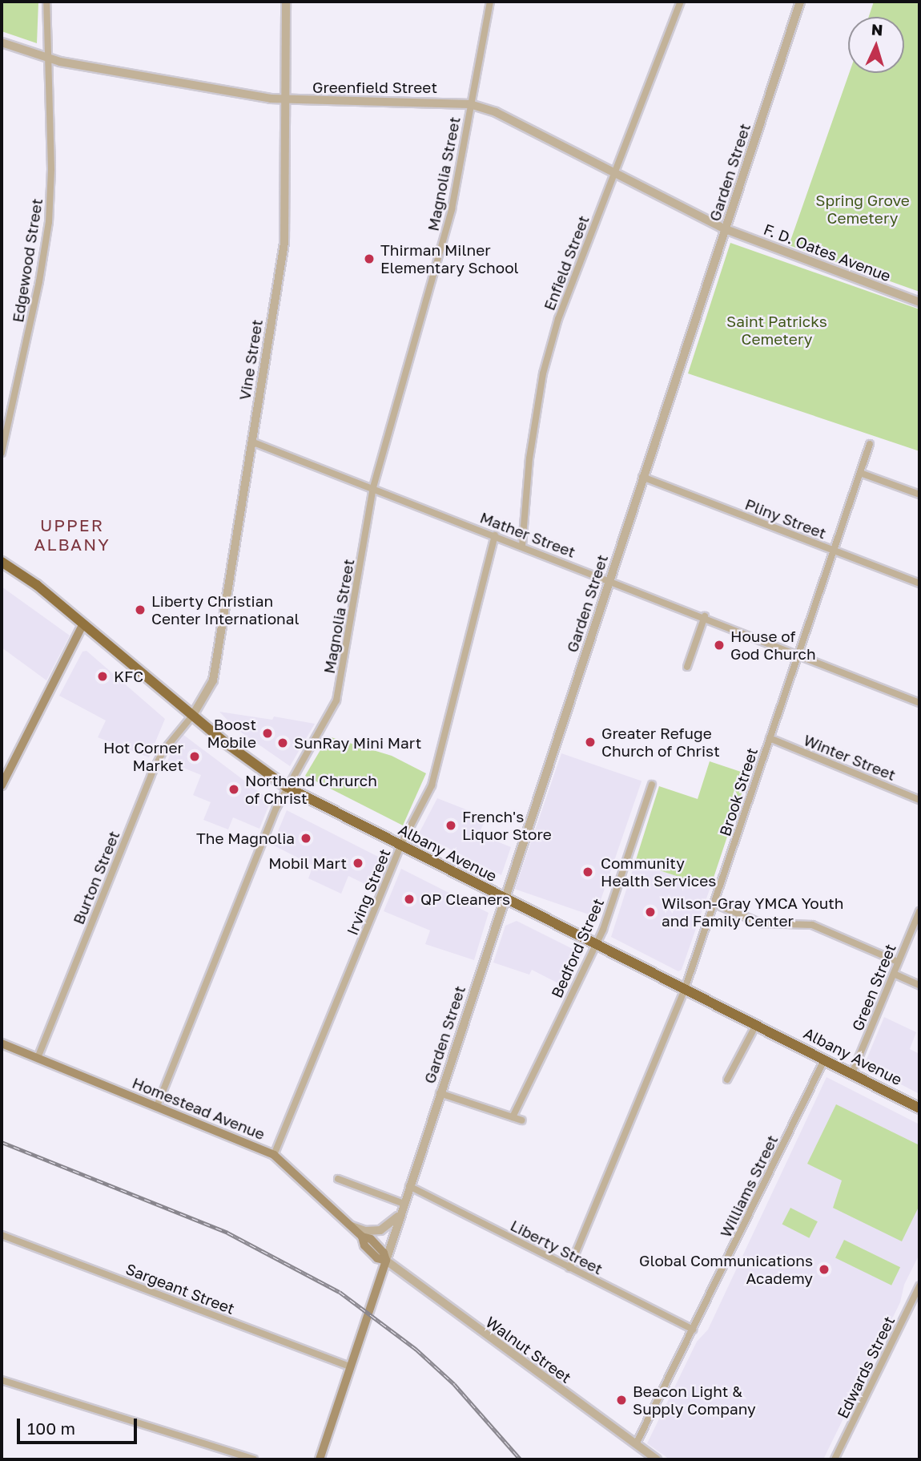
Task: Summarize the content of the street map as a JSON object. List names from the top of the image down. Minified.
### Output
{"streets":{"highway":["Albany Avenue"],"main road":["Garden Street","Homestead Avenue"],"street":["Greenfield Street","Magnolia Street","F. D. Oates Avenue","Edgewood Street","Enfield Street","Vine Street","Pliny Street","Mather Street","Winter Street","Brook Street","Burton Street","Irving Street","Bedford Street","Green Street","Williams Street","Liberty Street","Sargeant Street","Walnut Street","Edwards Street"]},"crossings":[["Greenfield Street","Garden Street"],["Greenfield Street","Magnolia Street"],["Greenfield Street","F. D. Oates Avenue"],["Greenfield Street","Edgewood Street"],["Greenfield Street","Enfield Street"],["Greenfield Street","Vine Street"],["Garden Street","F. D. Oates Avenue"],["Garden Street","Pliny Street"],["Garden Street","Mather Street"],["Garden Street","Albany Avenue"],["Garden Street","Homestead Avenue"],["Garden Street","Liberty Street"],["Garden Street","Sargeant Street"],["Garden Street","Walnut Street"],["Magnolia Street","Mather Street"],["Magnolia Street","Albany Avenue"],["Magnolia Street","Homestead Avenue"],["Enfield Street","Mather Street"],["Vine Street","Mather Street"],["Vine Street","Albany Avenue"],["Vine Street","Burton Street"],["Pliny Street","Brook Street"],["Mather Street","Brook Street"],["Mather Street","Irving Street"],["Winter Street","Brook Street"],["Brook Street","Albany Avenue"],["Brook Street","Liberty Street"],["Albany Avenue","Burton Street"],["Albany Avenue","Irving Street"],["Albany Avenue","Bedford Street"],["Albany Avenue","Green Street"],["Albany Avenue","Williams Street"],["Burton Street","Homestead Avenue"],["Irving Street","Homestead Avenue"],["Homestead Avenue","Walnut Street"],["Williams Street","Liberty Street"],["Williams Street","Walnut Street"]],"districts":["UPPER ALBANY"],"parks":["Spring Grove Cemetery","Saint Patricks Cemetery"],"places":["Thirman Milner Elementary School","Liberty Christian Center International","House of God Church","KFC","Boost Mobile","Greater Refuge Church of Christ","SunRay Mini Mart","Hot Corner Market","Northend Chrurch of Christ","French's Liquor Store","The Magnolia","Mobil Mart","Community Health Services","QP Cleaners","Wilson-Gray YMCA Youth and Family Center","Global Communications Academy","Beacon Light & Supply Company"],"scale_bar":"100 m","north":"top"}
